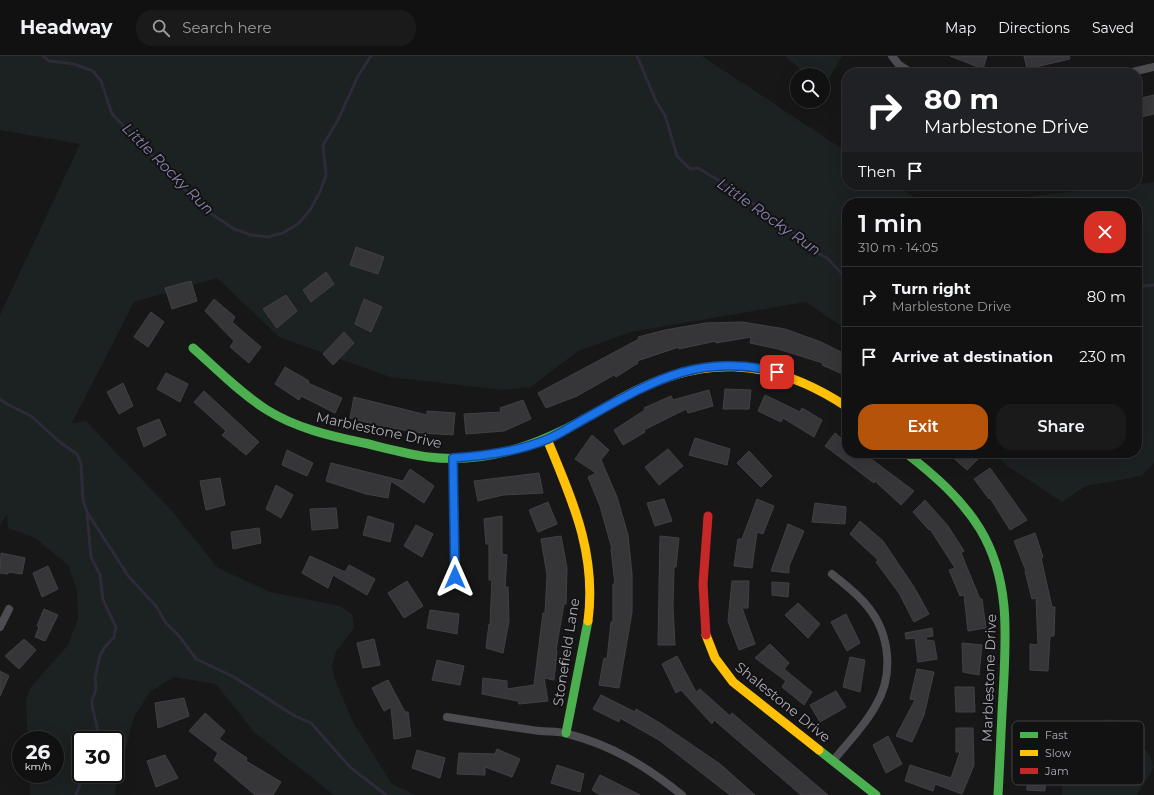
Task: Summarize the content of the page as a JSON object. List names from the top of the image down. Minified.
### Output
{"streets":{"street":["Marblestone Drive","Stonefield Lane","Shalestone Drive"]},"crossings":[["Marblestone Drive","Stonefield Lane"]],"water":["Little Rocky Run"],"legend":["Fast","Slow","Jam"],"page":{"header":"Headway","search":"Search here","nav":["Map","Directions","Saved"],"turn":["80 m","Marblestone Drive"],"then":"Then","heading":["1 min","310 m · 14:05"],"list":[{"name":"Turn right","note":"Marblestone Drive","value":"80 m"},{"name":"Arrive at destination","value":"230 m"}],"buttons":["Exit","Share"],"speed":"26 km/h","limit":"30"}}
